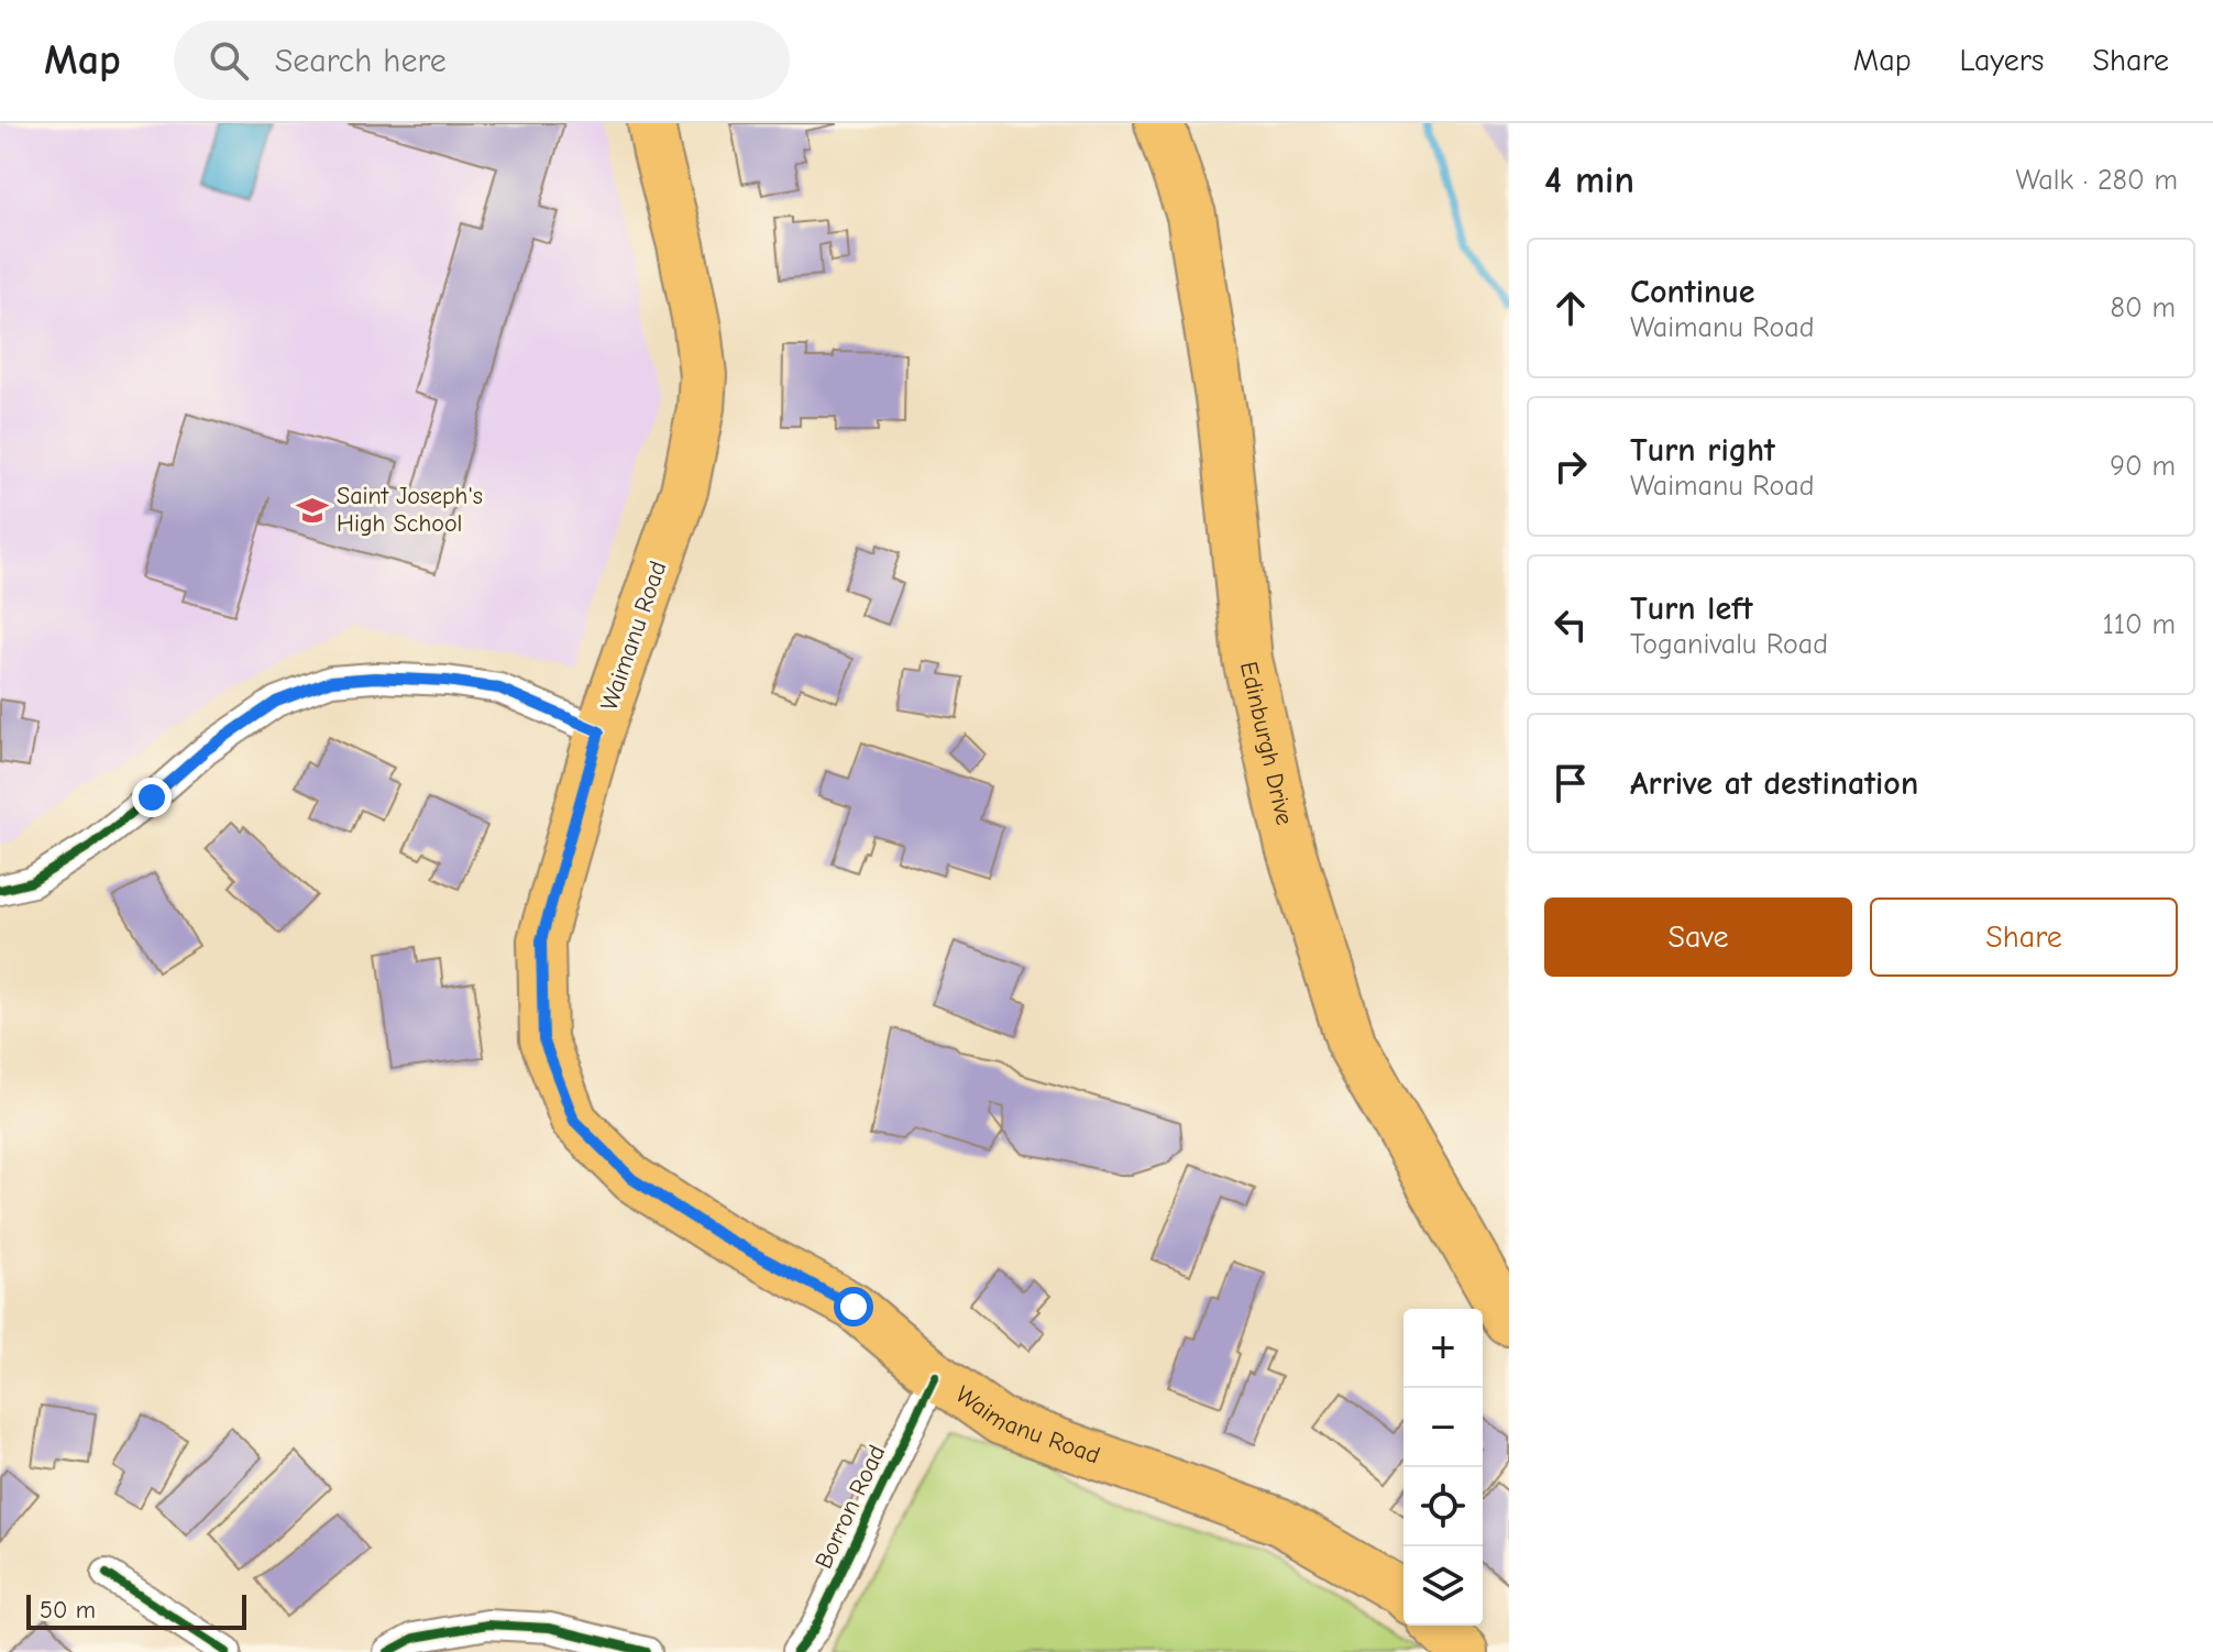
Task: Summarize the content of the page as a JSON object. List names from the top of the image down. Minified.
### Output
{"streets":{"highway":["Edinburgh Drive"],"main road":["Waimanu Road"],"street":["Borron Road"]},"crossings":[["Waimanu Road","Borron Road"]],"places":{"school or university":["Saint Joseph's High School"]},"scale_bar":"50 m","page":{"header":"Map","search":"Search here","nav":["Map","Layers","Share"],"heading":["4 min","Walk · 280 m"],"list":[["Continue","Waimanu Road","80 m"],["Turn right","Waimanu Road","90 m"],["Turn left","Toganivalu Road","110 m"],"Arrive at destination"],"buttons":["Save","Share"],"map_buttons":["+","−"],"scale":"50 m"}}
